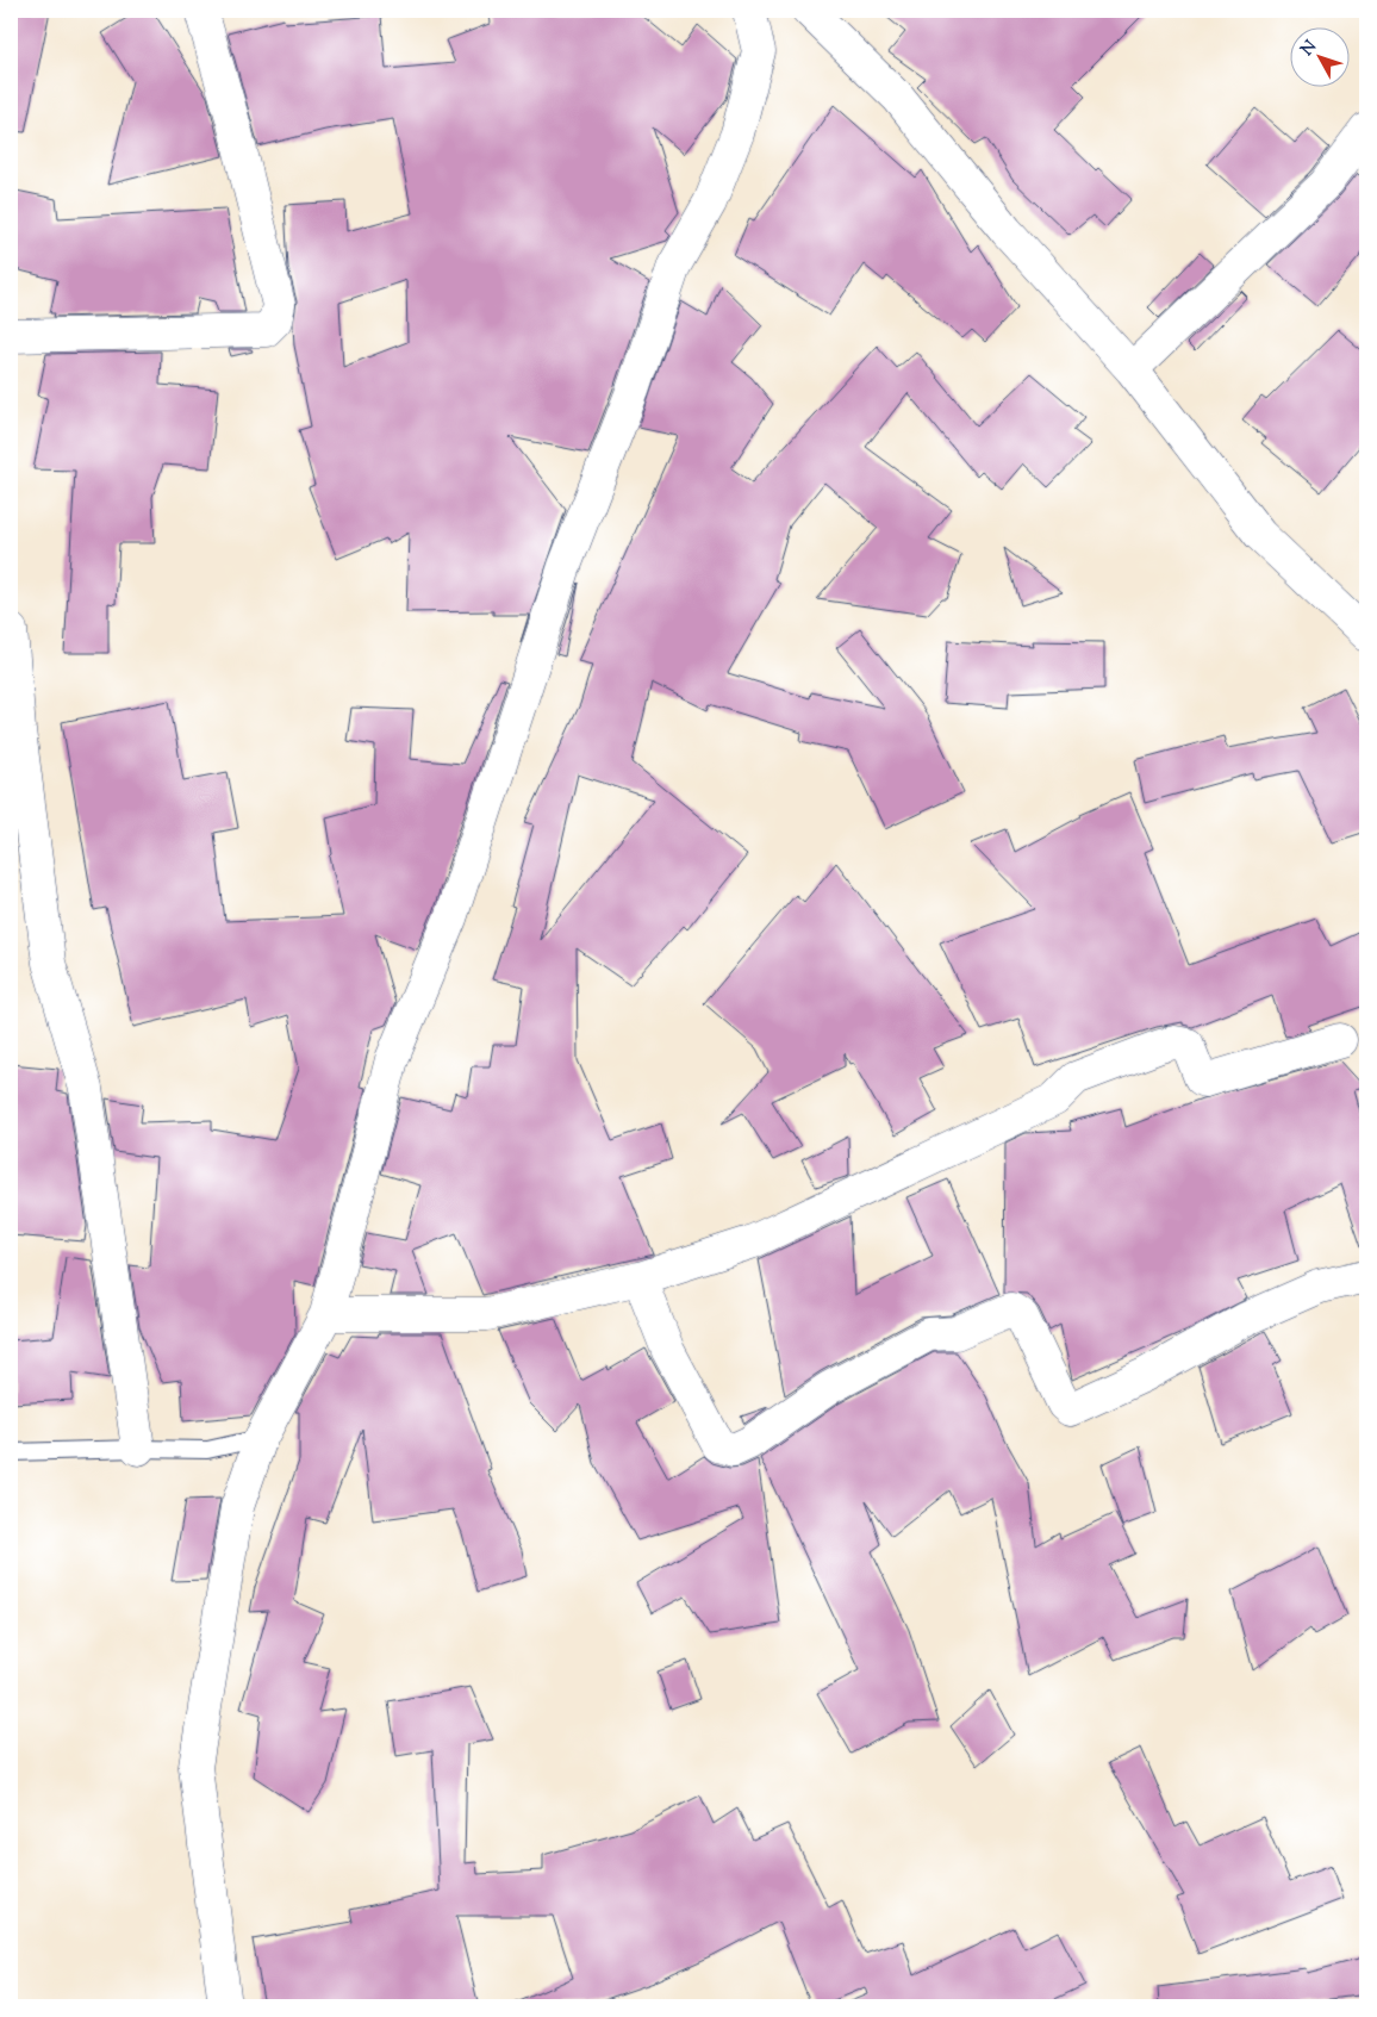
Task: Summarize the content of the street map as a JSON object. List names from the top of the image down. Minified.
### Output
{"north":"top left"}
